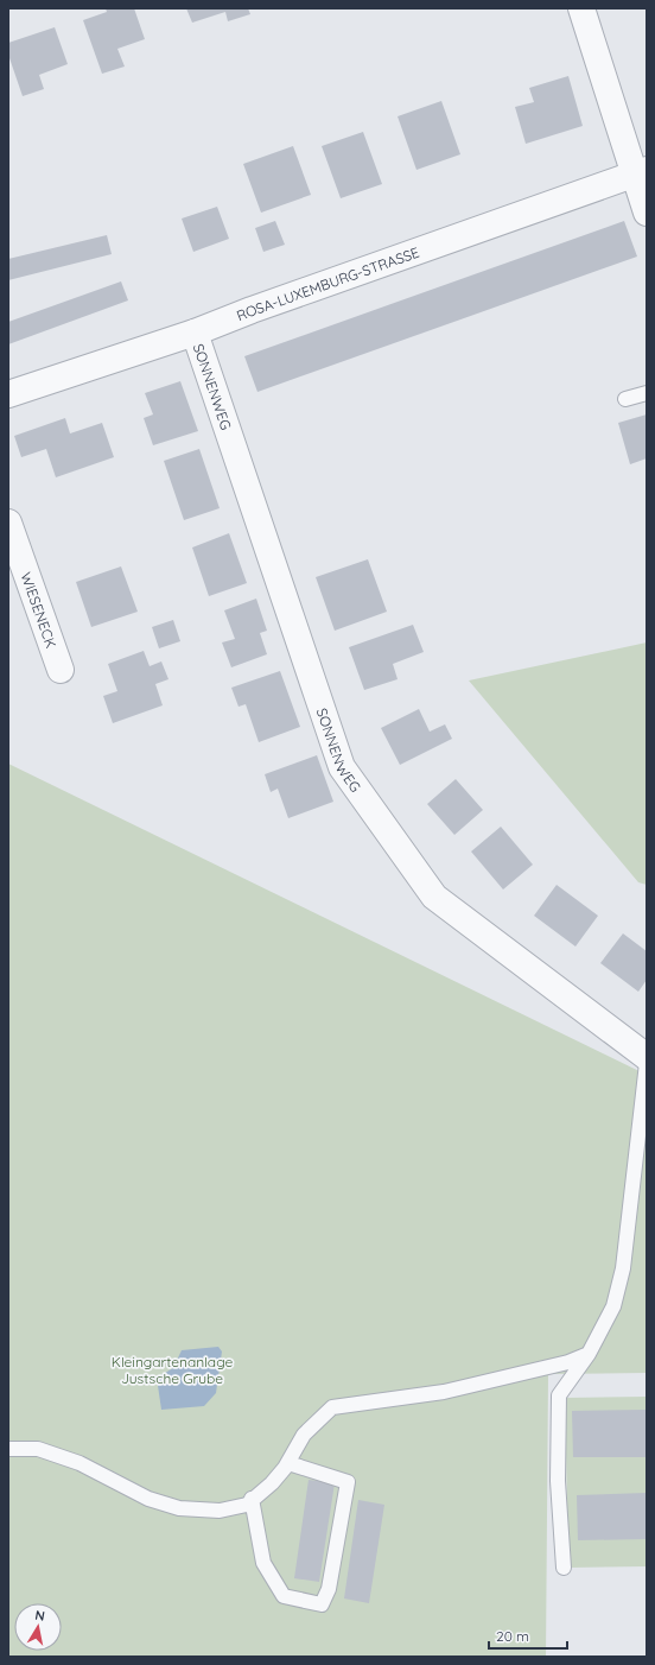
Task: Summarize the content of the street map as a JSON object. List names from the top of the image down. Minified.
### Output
{"streets":{"street":["ROSA-LUXEMBURG-STRASSE","SONNENWEG","WIESENECK"]},"crossings":[["ROSA-LUXEMBURG-STRASSE","SONNENWEG"]],"parks":["Kleingartenanlage Justsche Grube"],"scale_bar":"20 m","north":"top"}
